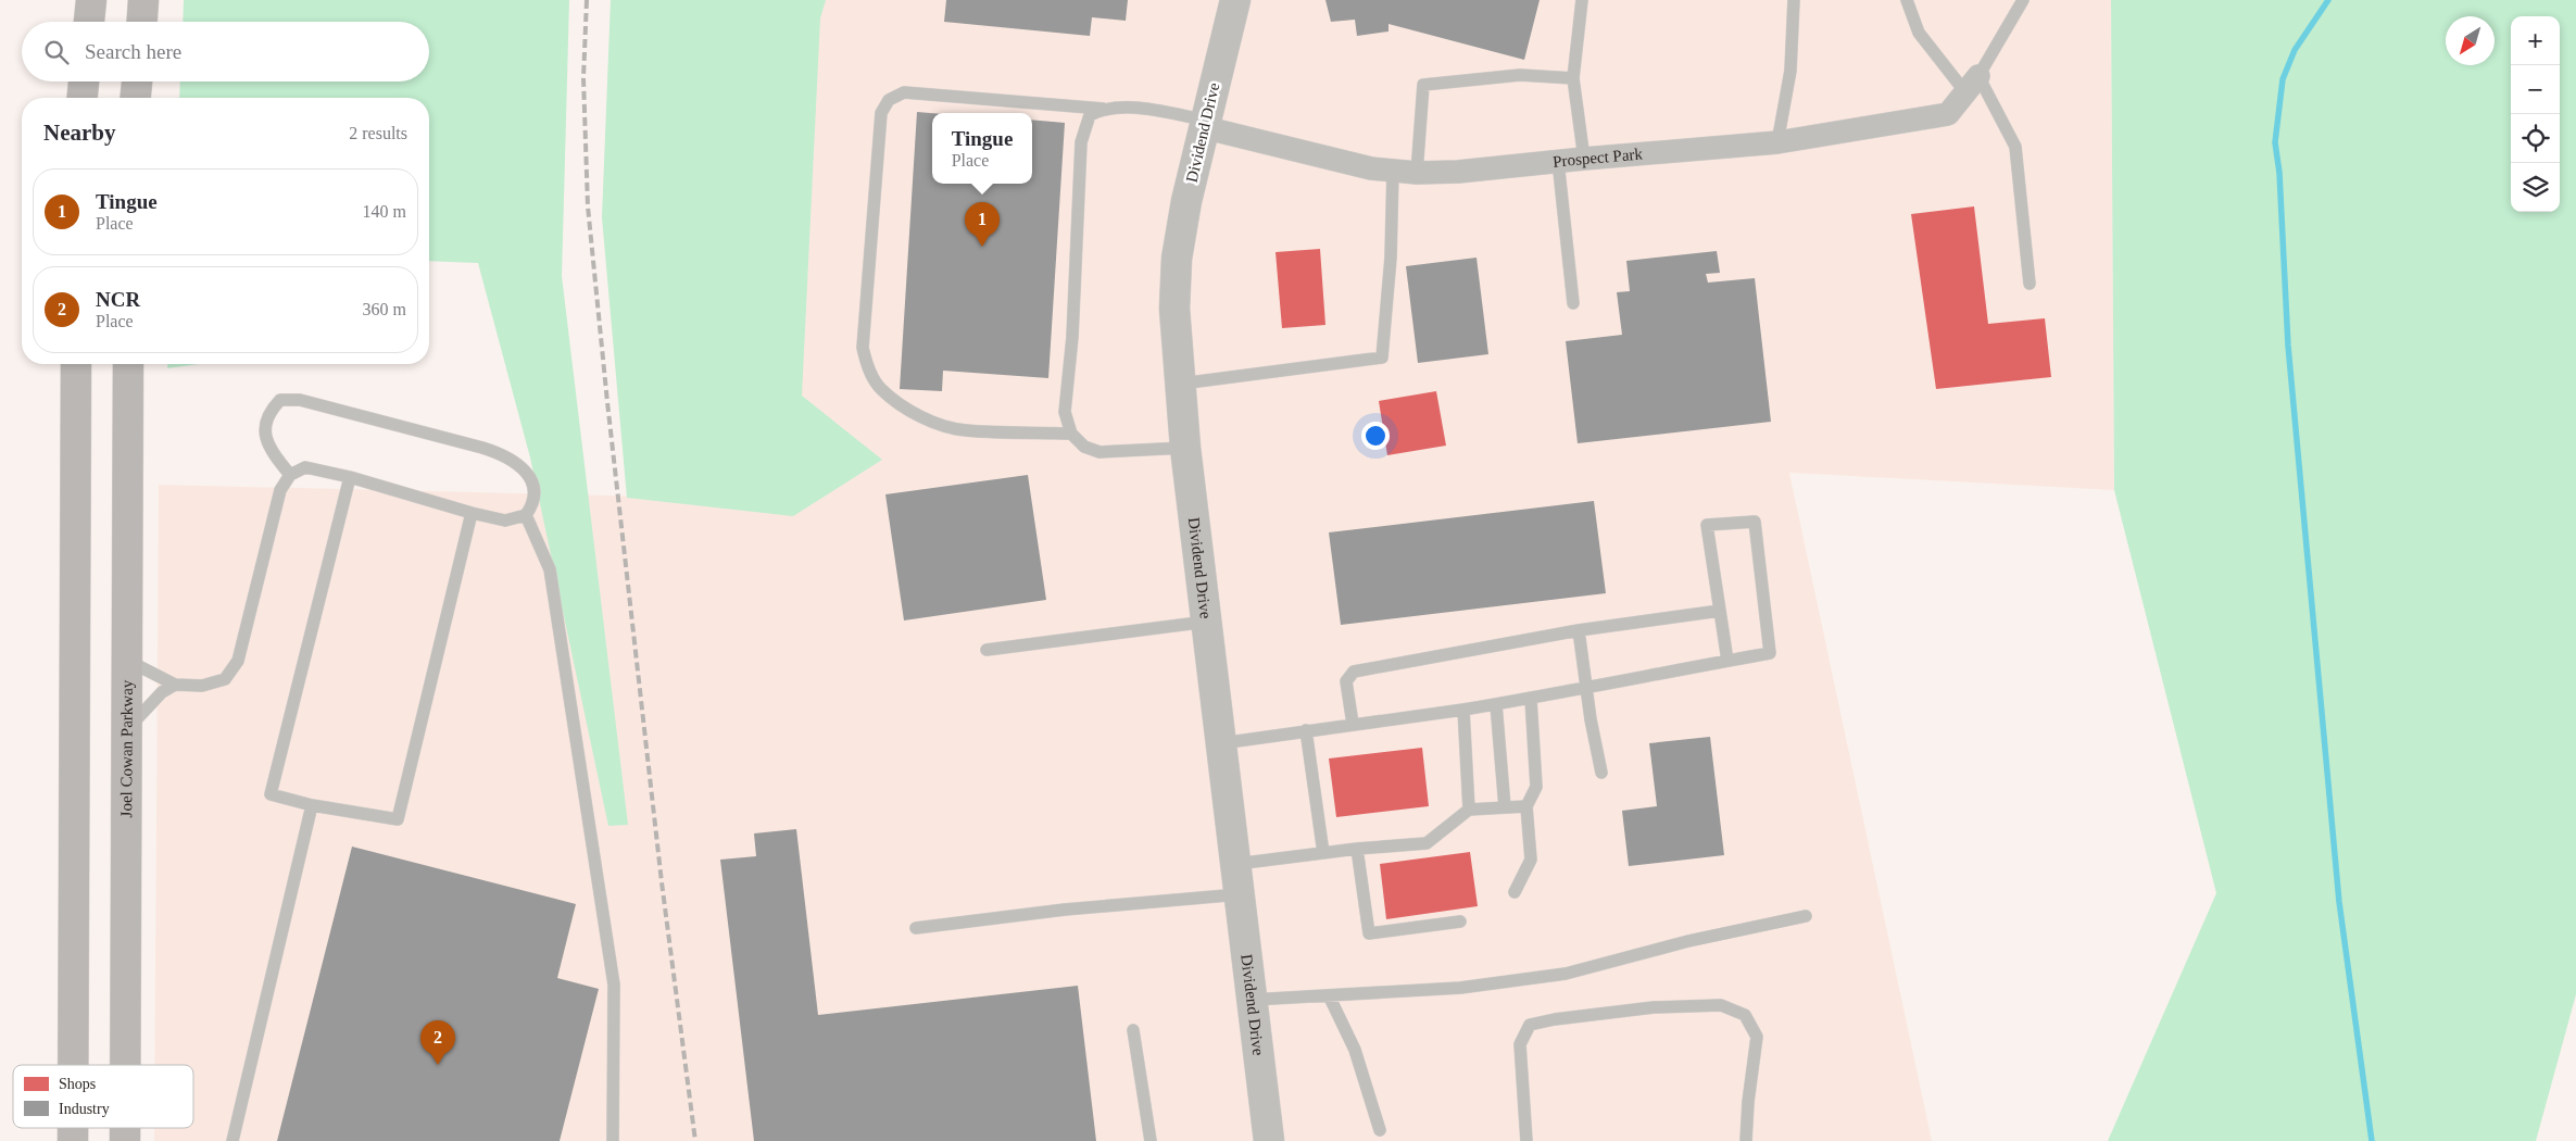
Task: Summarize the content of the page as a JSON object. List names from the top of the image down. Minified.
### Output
{"streets":{"main road":["Joel Cowan Parkway"],"street":["Dividend Drive","Prospect Park"]},"crossings":[["Dividend Drive","Prospect Park"]],"legend":["Shops","Industry"],"north":"bottom left","page":{"map_buttons":["+","−"],"search":"Search here","heading":["Nearby","2 results"],"popup":["Tingue","Place"],"list":[{"mark":"1","name":"Tingue","note":"Place","value":"140 m"},{"mark":"2","name":"NCR","note":"Place","value":"360 m"}],"pins":["1","2"]}}
